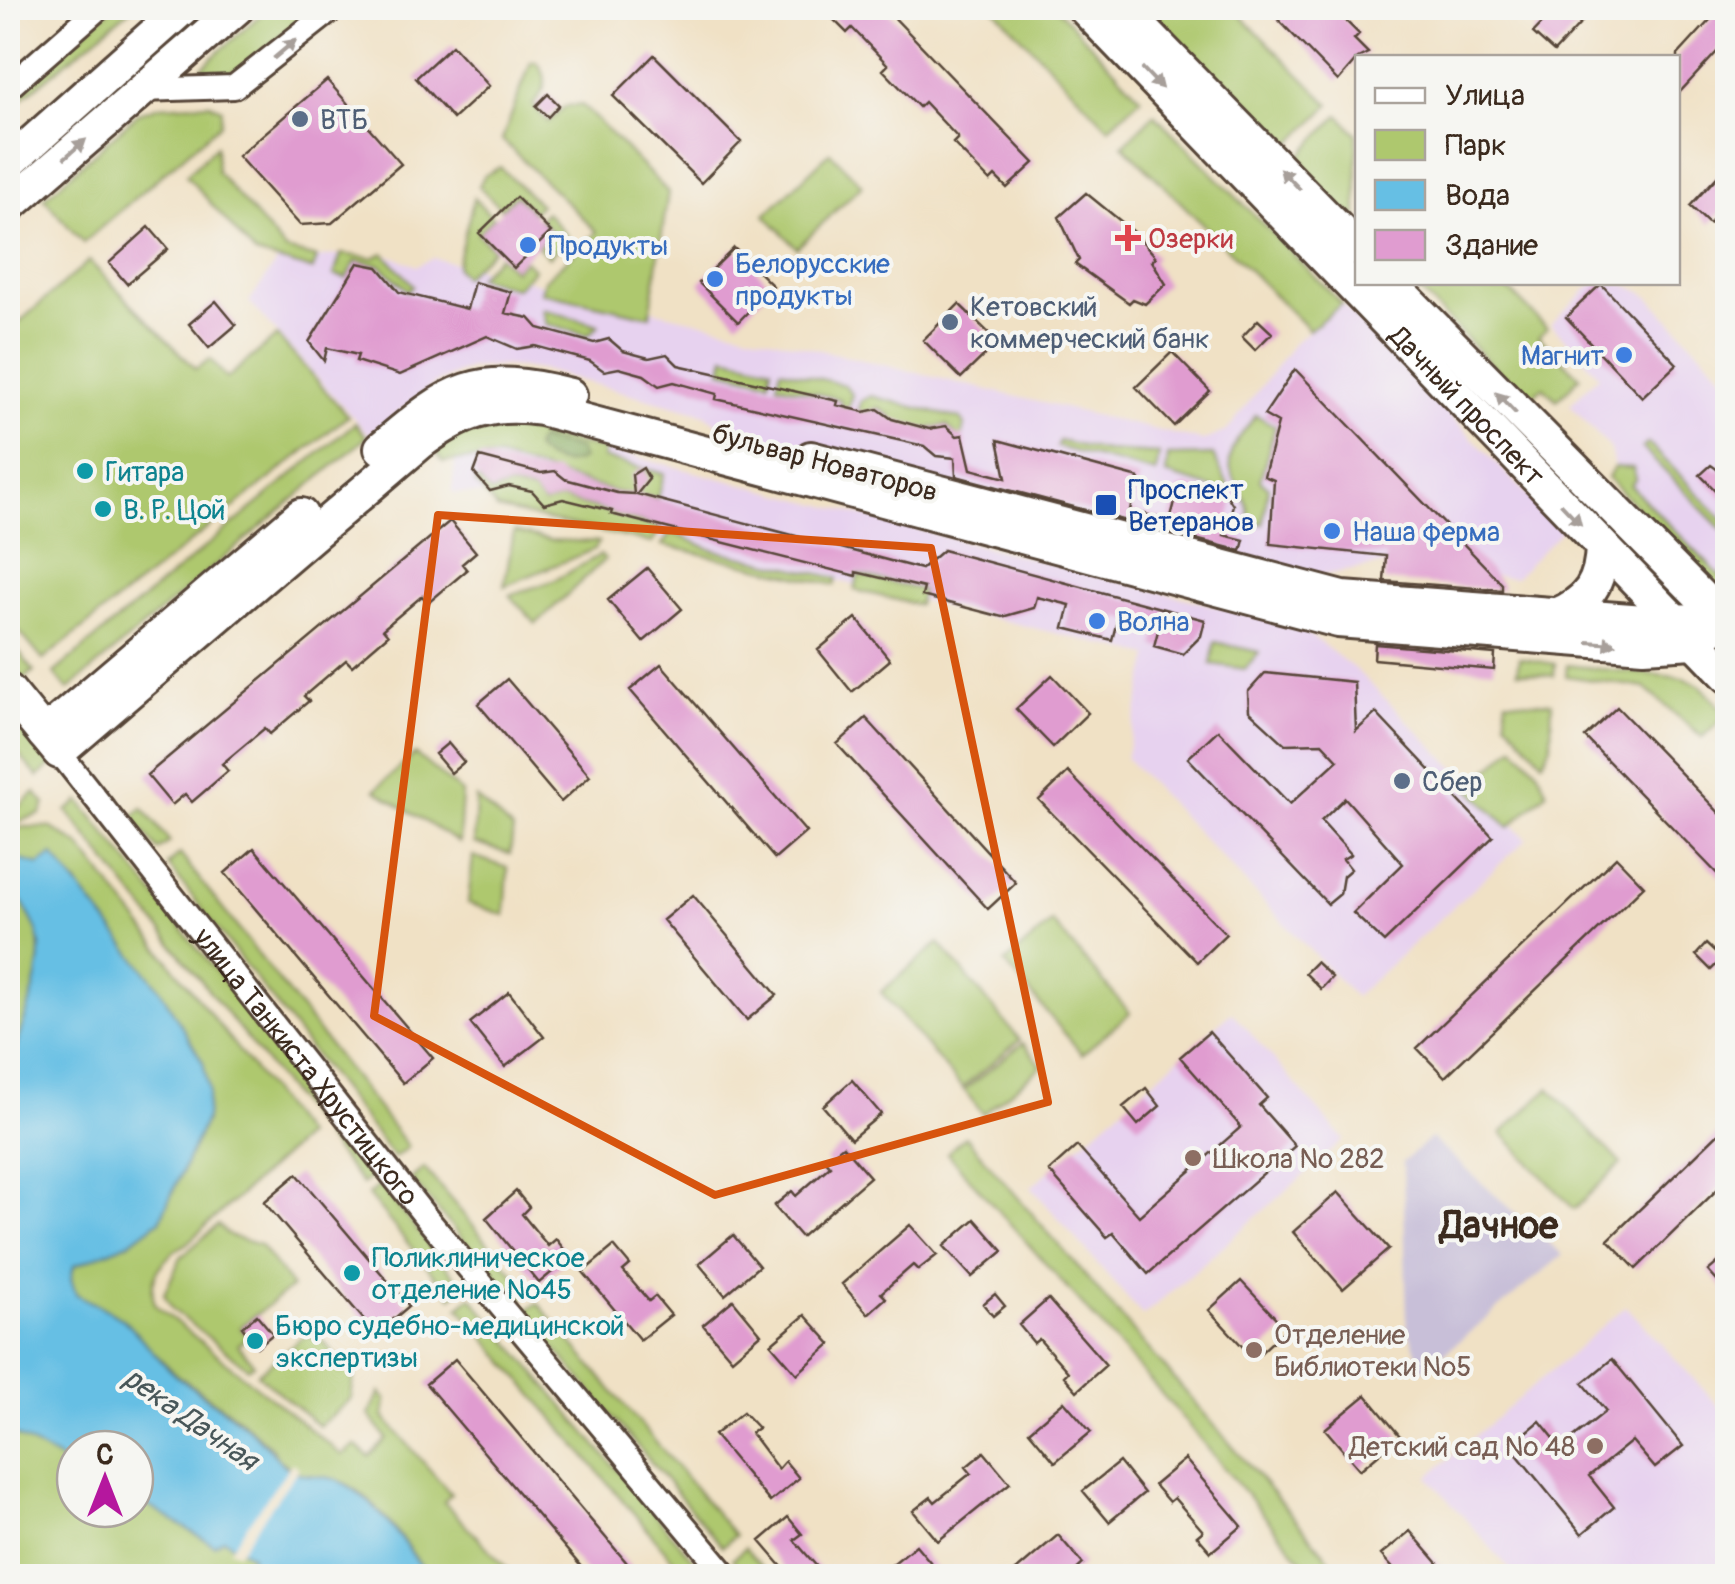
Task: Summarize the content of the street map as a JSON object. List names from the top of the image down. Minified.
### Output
{"streets":{"street":["Дачный проспект","бульвар Новаторов","улица Танкиста Хрустицкого"]},"crossings":[["Дачный проспект","бульвар Новаторов"],["бульвар Новаторов","улица Танкиста Хрустицкого"]],"districts":["Дачное"],"water":["река Дачная"],"places":{"other":["ВТБ","Продукты","Белорусские продукты","Кетовский коммерческий банк","Магнит","Гитара","В. Р. Цой","Наша ферма","Волна","Сбер","Школа № 282","Поликлиническое отделение №45","Бюро судебно-медицинской экспертизы","Отделение Библиотеки №5","Детский сад № 48"],"health":["Озерки"],"transit":["Проспект Ветеранов"]},"legend":["Улица","Парк","Вода","Здание"],"north":"top"}
